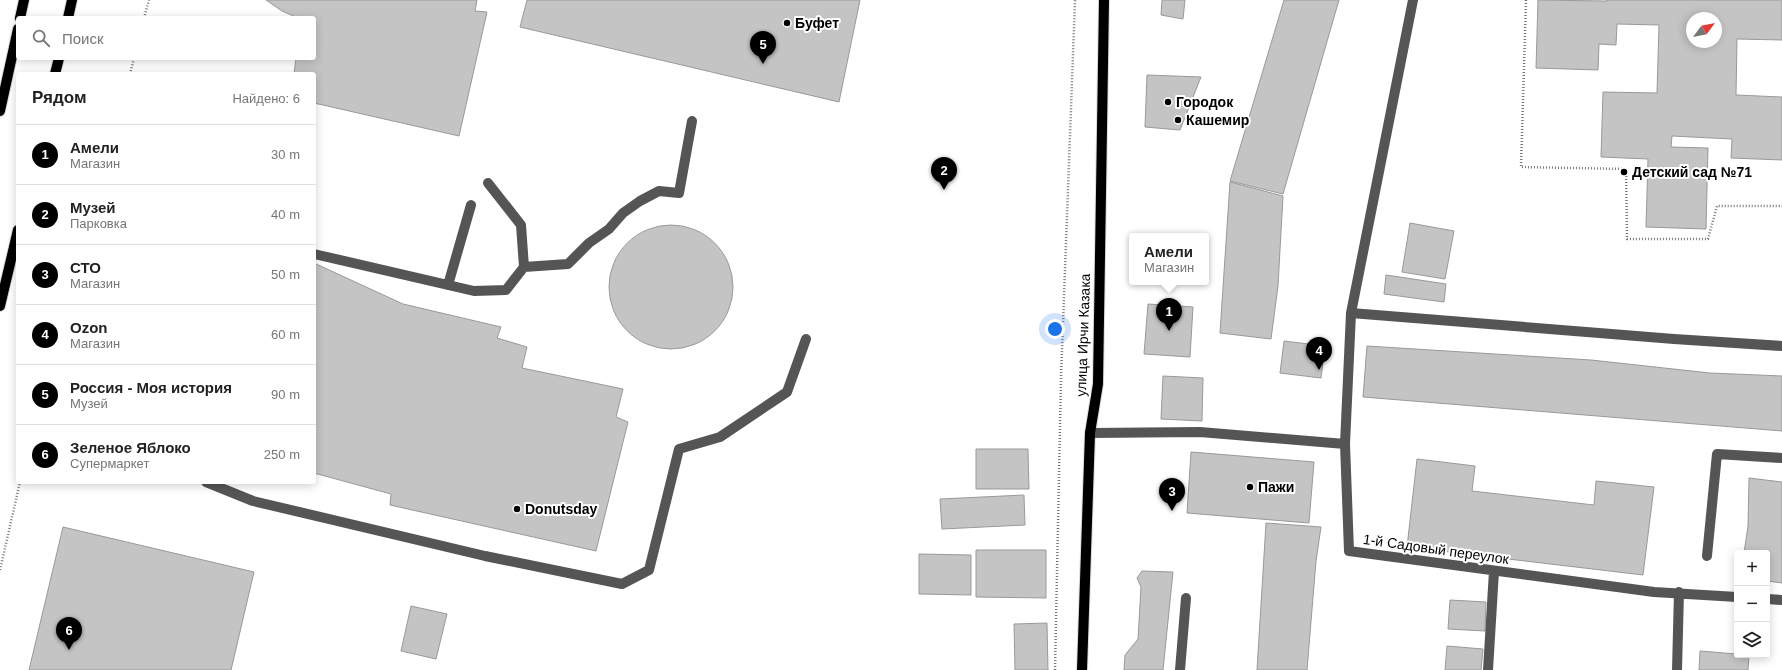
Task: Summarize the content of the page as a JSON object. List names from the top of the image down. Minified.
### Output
{"streets":{"main road":["улица Ирчи Казака"],"street":["1-й Садовый переулок"]},"places":["Буфет","Городок","Кашемир","Детский сад №71","Пажи","Donutsday"],"north":"top right","page":{"search":"Поиск","pins":["5","2","1","4","3","6"],"heading":["Рядом","Найдено: 6"],"list":[{"mark":"1","name":"Амели","note":"Магазин","value":"30 m"},{"mark":"2","name":"Музей","note":"Парковка","value":"40 m"},{"mark":"3","name":"СТО","note":"Магазин","value":"50 m"},{"mark":"4","name":"Ozon","note":"Магазин","value":"60 m"},{"mark":"5","name":"Россия - Моя история","note":"Музей","value":"90 m"},{"mark":"6","name":"Зеленое Яблоко","note":"Супермаркет","value":"250 m"}],"popup":["Амели","Магазин"],"map_buttons":["+","−"]}}
